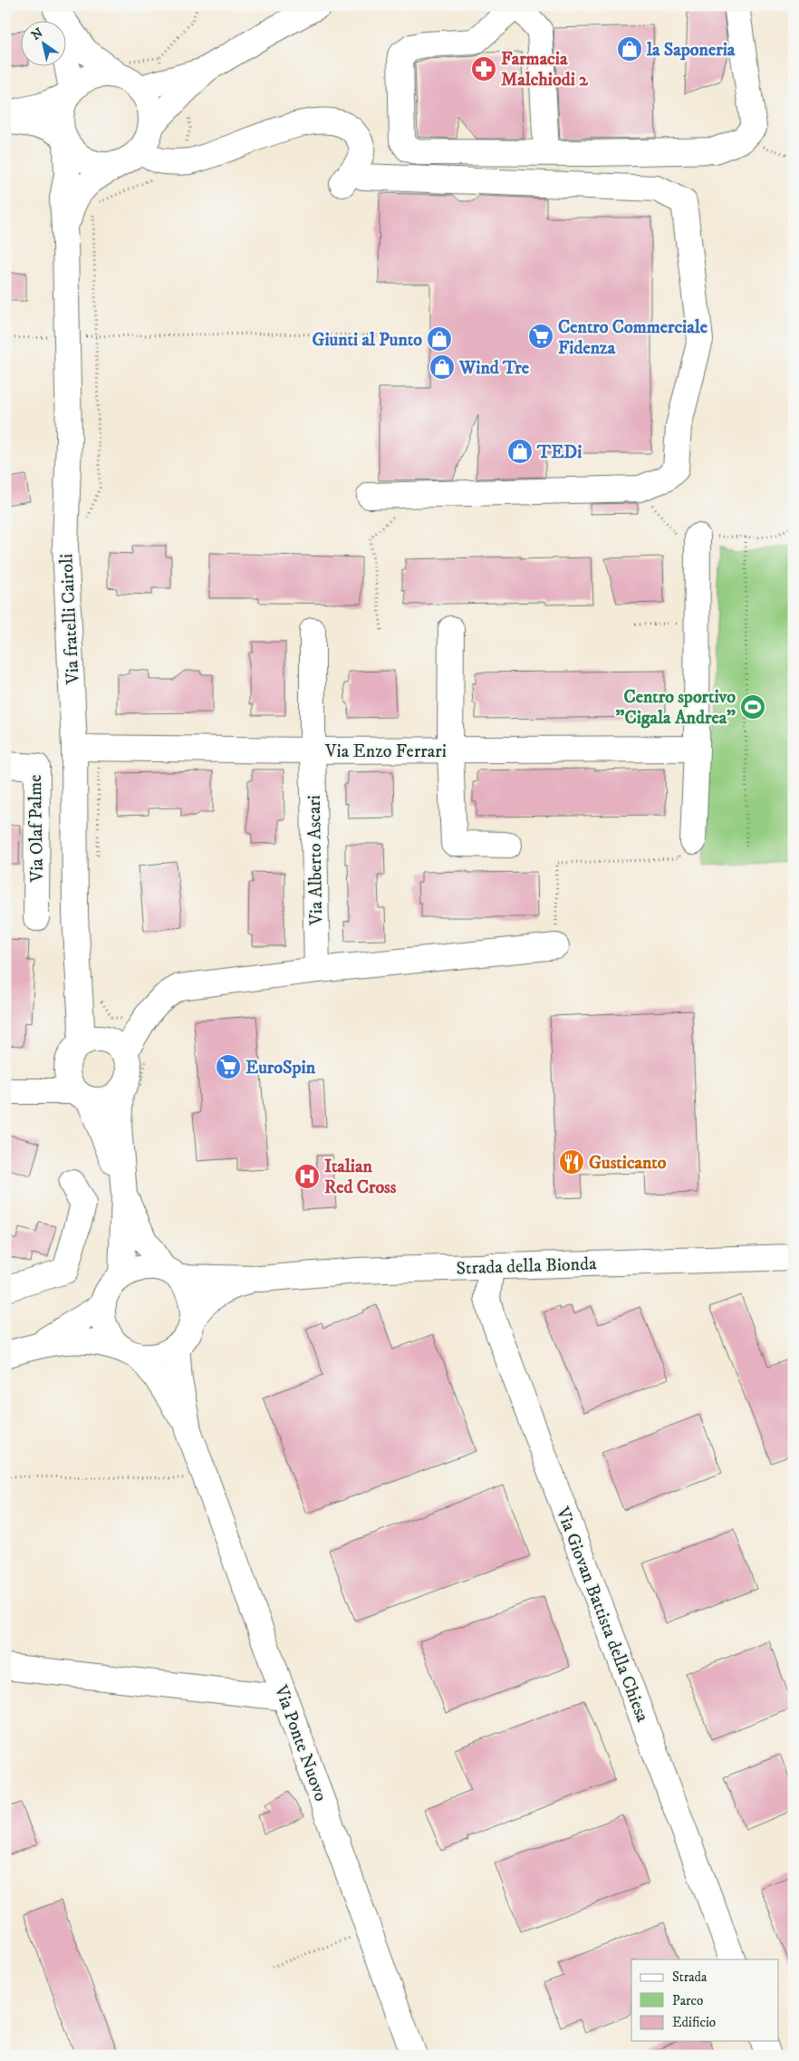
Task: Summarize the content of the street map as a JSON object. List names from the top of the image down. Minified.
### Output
{"streets":{"street":["Via fratelli Cairoli","Via Enzo Ferrari","Via Olaf Palme","Via Alberto Ascari","Strada della Bionda","Via Giovan Battista della Chiesa","Via Ponte Nuovo"]},"crossings":[["Via fratelli Cairoli","Via Enzo Ferrari"],["Via Enzo Ferrari","Via Alberto Ascari"],["Strada della Bionda","Via Giovan Battista della Chiesa"],["Strada della Bionda","Via Ponte Nuovo"]],"places":{"shop":["la Saponeria","Giunti al Punto","Wind Tre","TEDi"],"pharmacy":["Farmacia Malchiodi 2"],"supermarket":["Centro Commerciale Fidenza","EuroSpin"],"sports":["Centro sportivo \"Cigala Andrea\""],"restaurant":["Gusticanto"],"hospital":["Italian Red Cross"]},"legend":["Strada","Parco","Edificio"],"north":"top left"}
